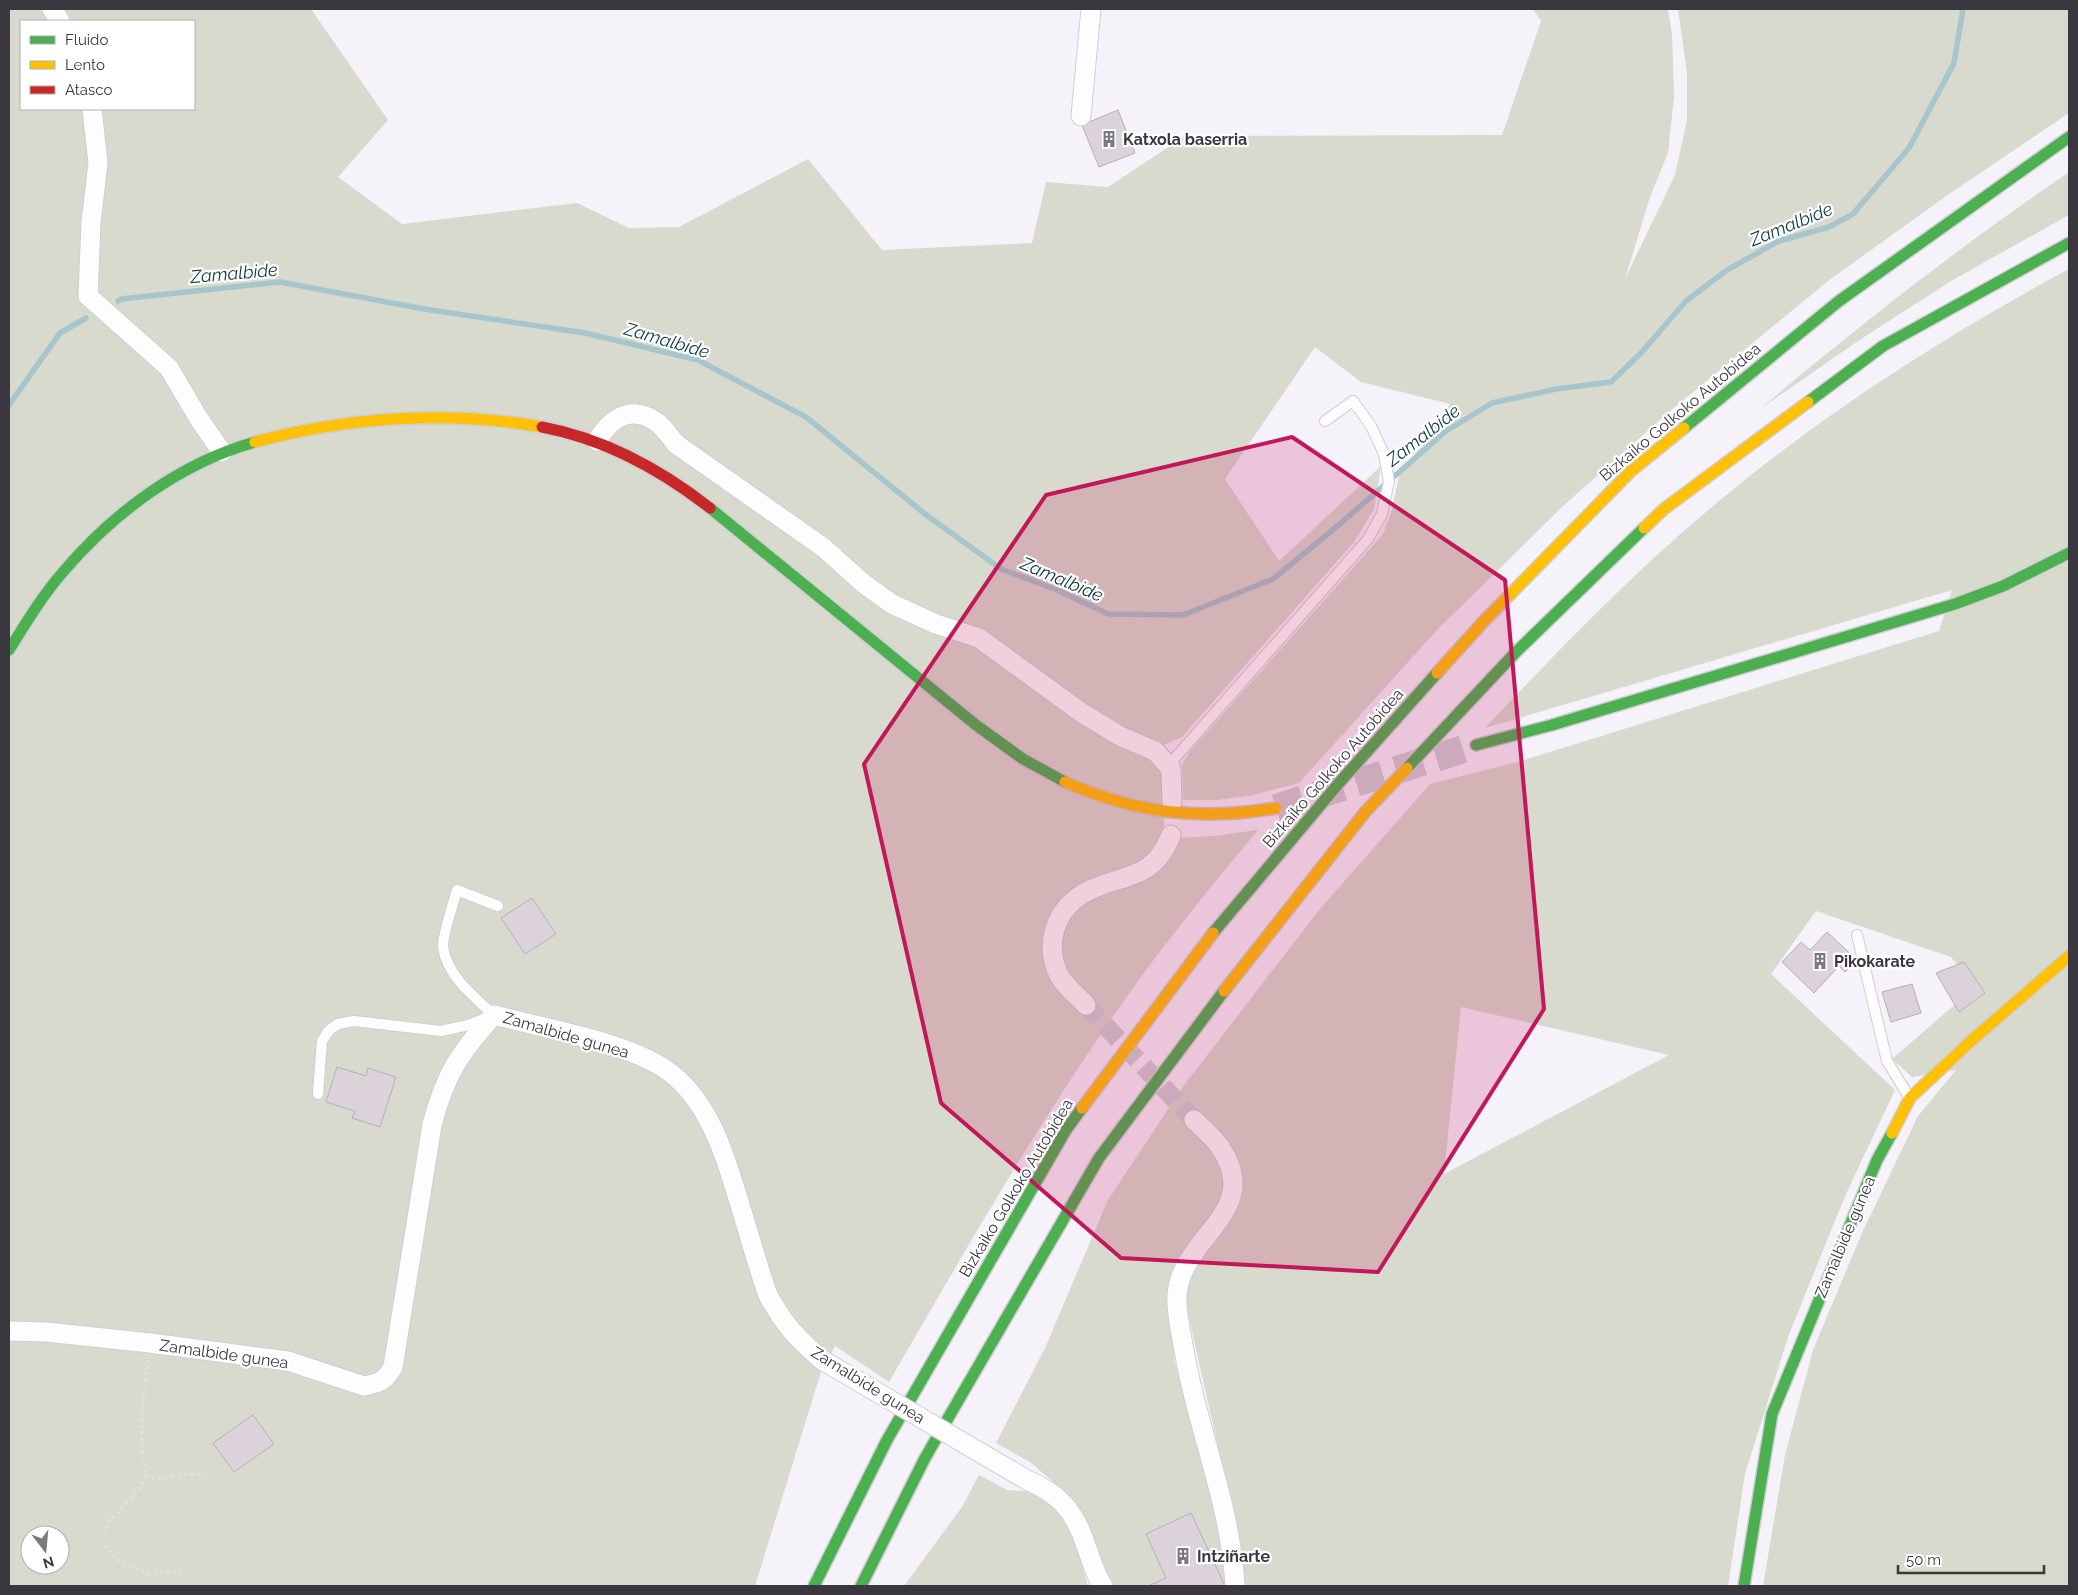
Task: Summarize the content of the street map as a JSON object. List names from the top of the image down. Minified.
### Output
{"streets":{"main road":["Bizkaiko Golkoko Autobidea","Zamalbide gunea"]},"water":["Zamalbide"],"places":{"building":["Katxola baserria","Pikokarate","Intziñarte"]},"legend":["Fluido","Lento","Atasco"],"scale_bar":"50 m","north":"bottom"}
